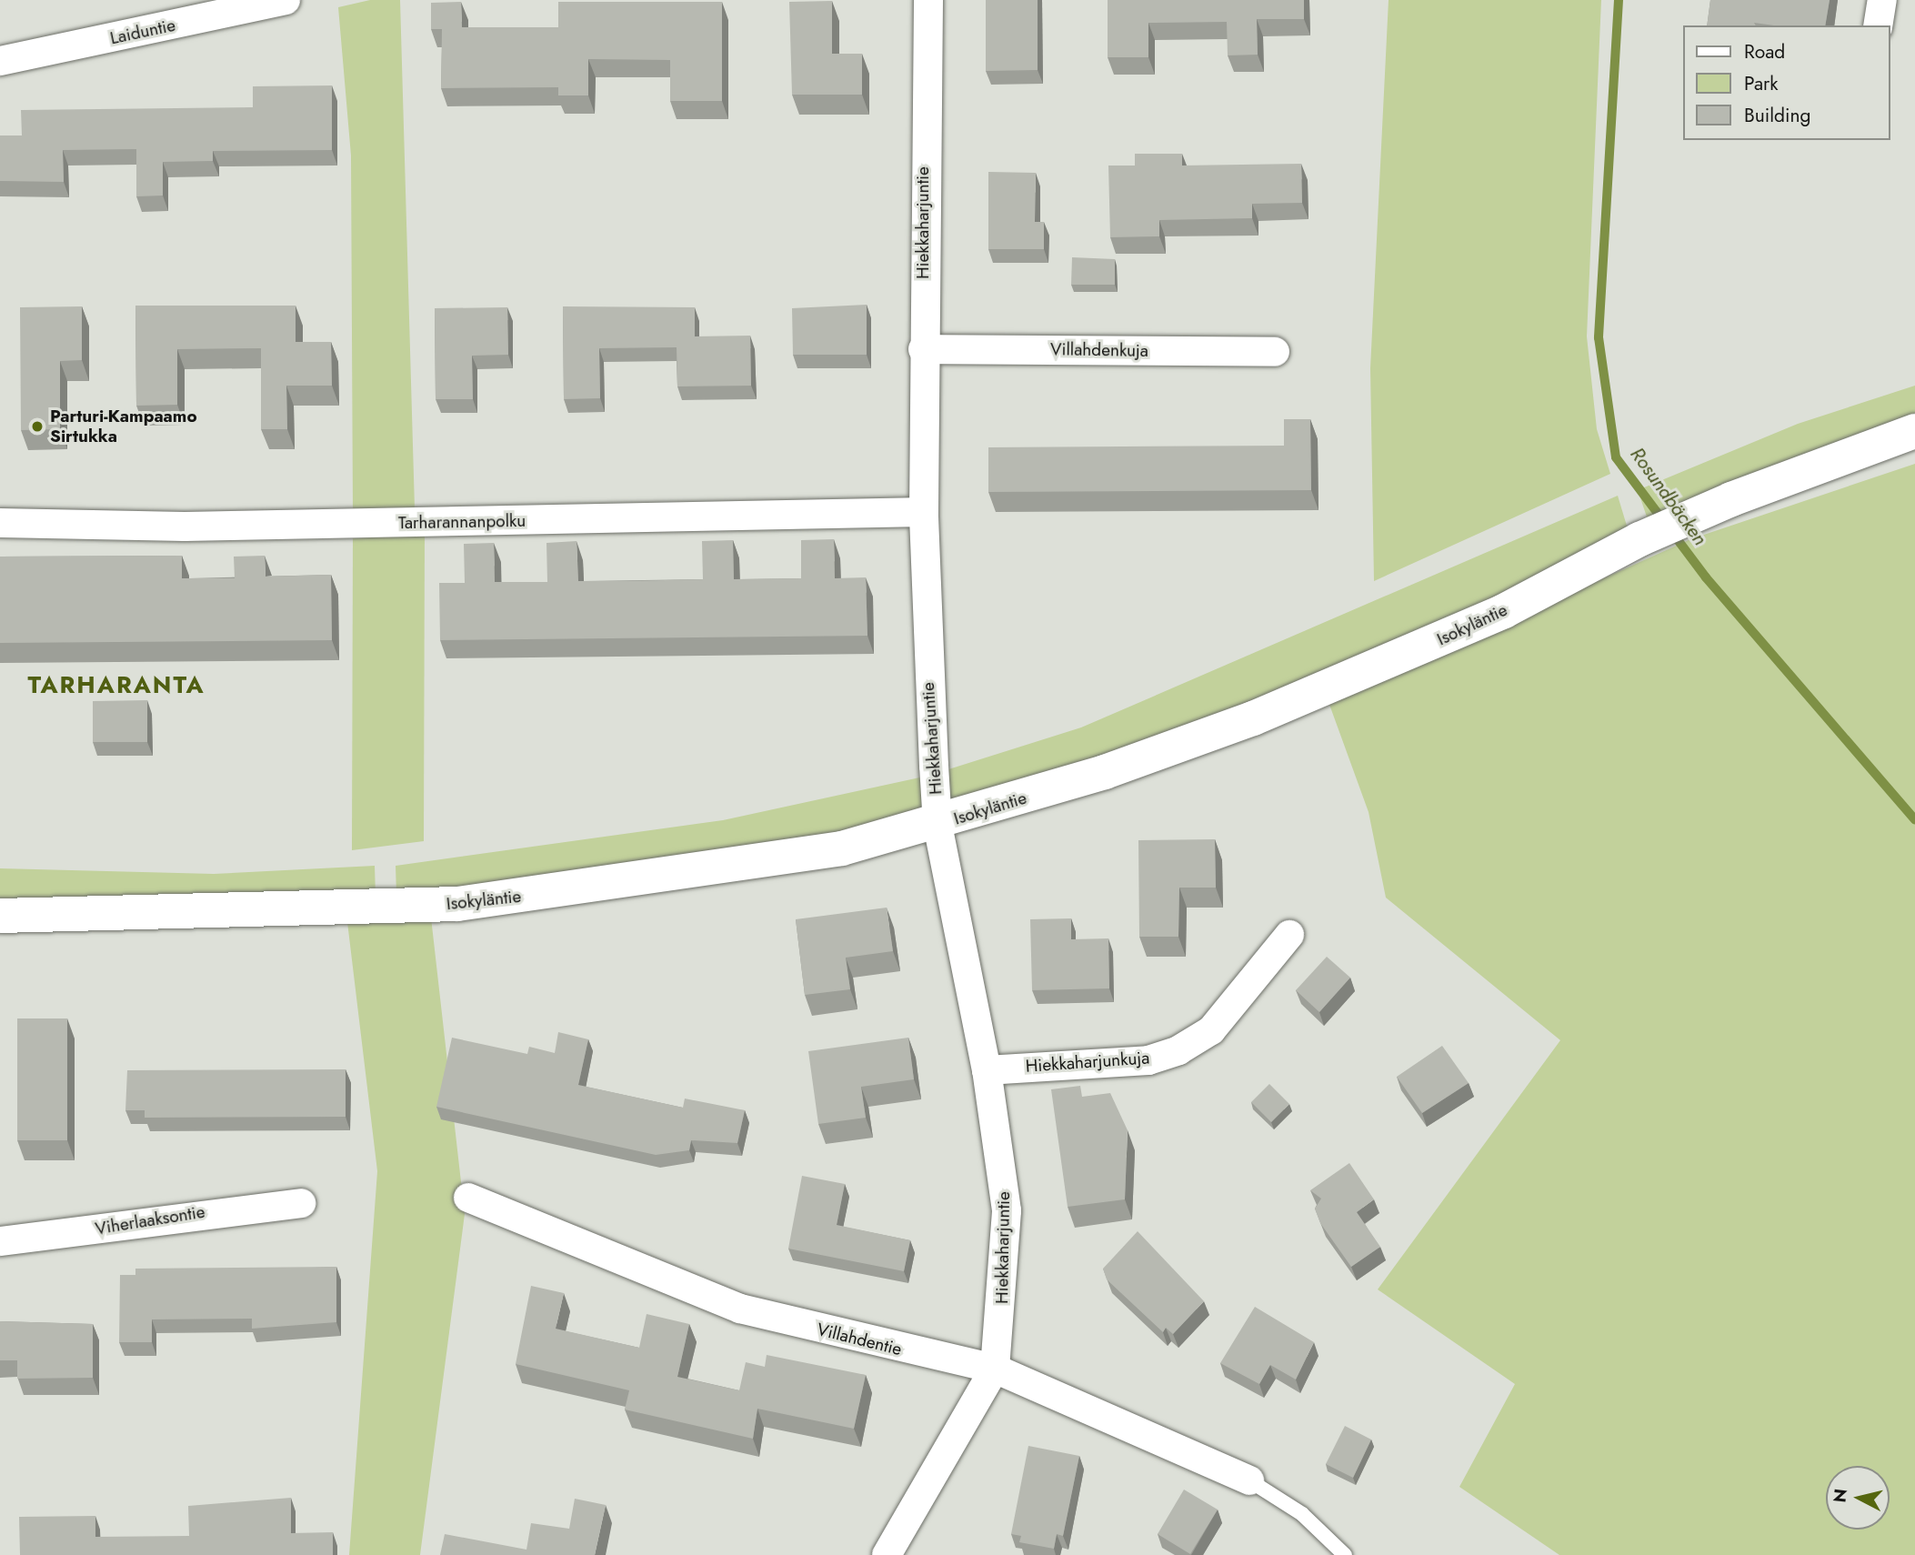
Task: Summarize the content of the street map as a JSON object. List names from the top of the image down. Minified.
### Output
{"streets":{"street":["Laiduntie","Hiekkaharjuntie","Villahdenkuja","Tarharannanpolku","Isokyläntie","Hiekkaharjunkuja","Viherlaaksontie","Villahdentie"]},"crossings":[["Hiekkaharjuntie","Villahdenkuja"],["Hiekkaharjuntie","Tarharannanpolku"],["Hiekkaharjuntie","Isokyläntie"],["Hiekkaharjuntie","Hiekkaharjunkuja"],["Hiekkaharjuntie","Villahdentie"]],"districts":["TARHARANTA"],"water":["Rosundbäcken"],"places":["Parturi-Kampaamo Sirtukka"],"legend":["Road","Park","Building"],"north":"left"}
